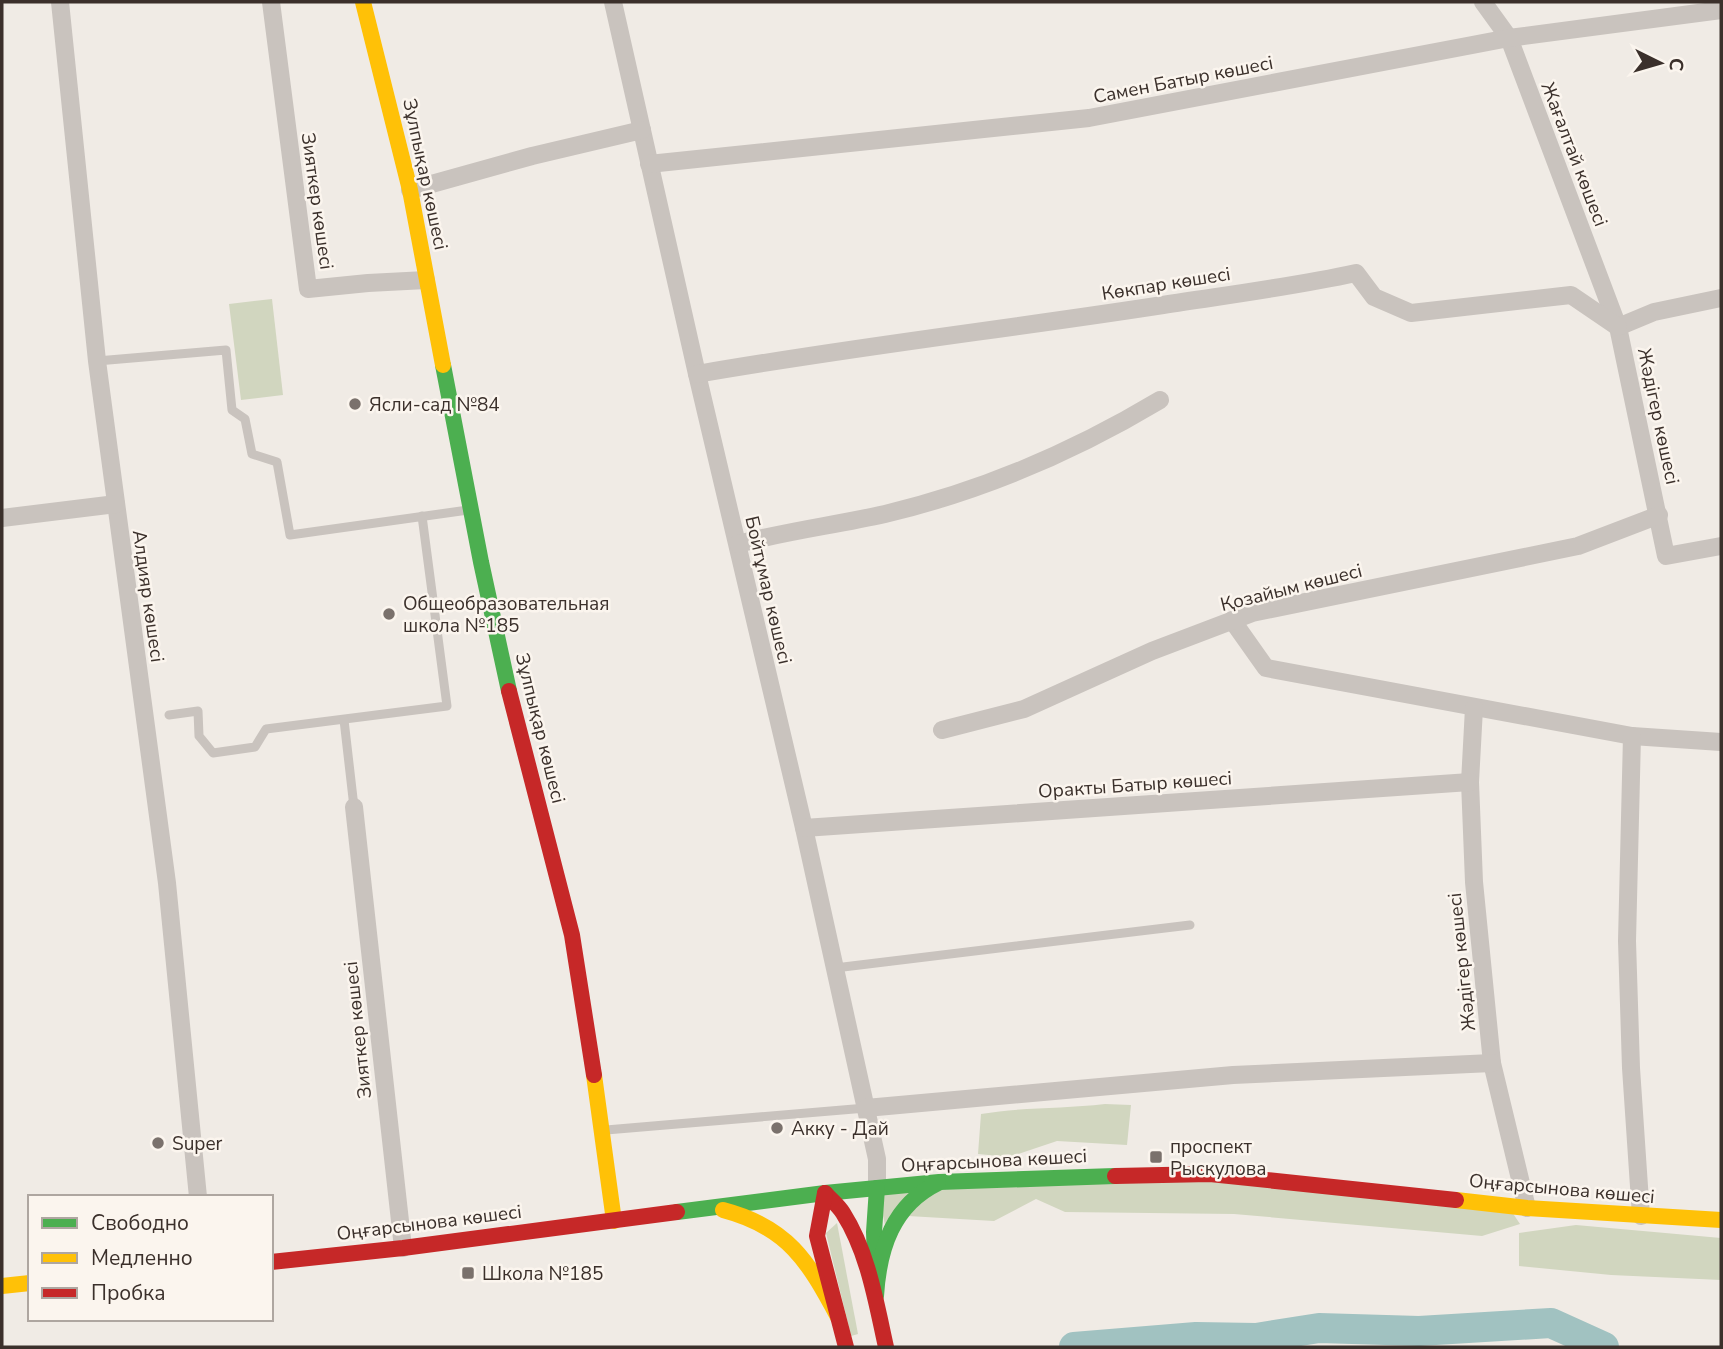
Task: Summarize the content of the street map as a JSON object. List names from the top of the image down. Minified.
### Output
{"streets":{"main road":["Зұлпықар көшесі","Оңғарсынова көшесі"],"street":["Самен Батыр көшесі","Жағалтай көшесі","Зияткер көшесі","Көкпар көшесі","Жәдігер көшесі","Қозайым көшесі","Бойтұмар көшесі","Алдияр көшесі","Оракты Батыр көшесі"]},"crossings":[["Самен Батыр көшесі","Жағалтай көшесі"],["Самен Батыр көшесі","Бойтұмар көшесі"],["Жағалтай көшесі","Көкпар көшесі"],["Жағалтай көшесі","Жәдігер көшесі"],["Зұлпықар көшесі","Зияткер көшесі"],["Зұлпықар көшесі","Оңғарсынова көшесі"],["Зияткер көшесі","Оңғарсынова көшесі"],["Көкпар көшесі","Жәдігер көшесі"],["Көкпар көшесі","Бойтұмар көшесі"],["Жәдігер көшесі","Қозайым көшесі"],["Жәдігер көшесі","Оракты Батыр көшесі"],["Жәдігер көшесі","Оңғарсынова көшесі"],["Бойтұмар көшесі","Оракты Батыр көшесі"],["Бойтұмар көшесі","Оңғарсынова көшесі"]],"places":{"other":["Ясли-сад №84","Общеобразовательная школа №185","Акку - Дай","Super"],"transit":["проспект Рыскулова","Школа №185"]},"legend":["Свободно","Медленно","Пробка"],"north":"right"}
